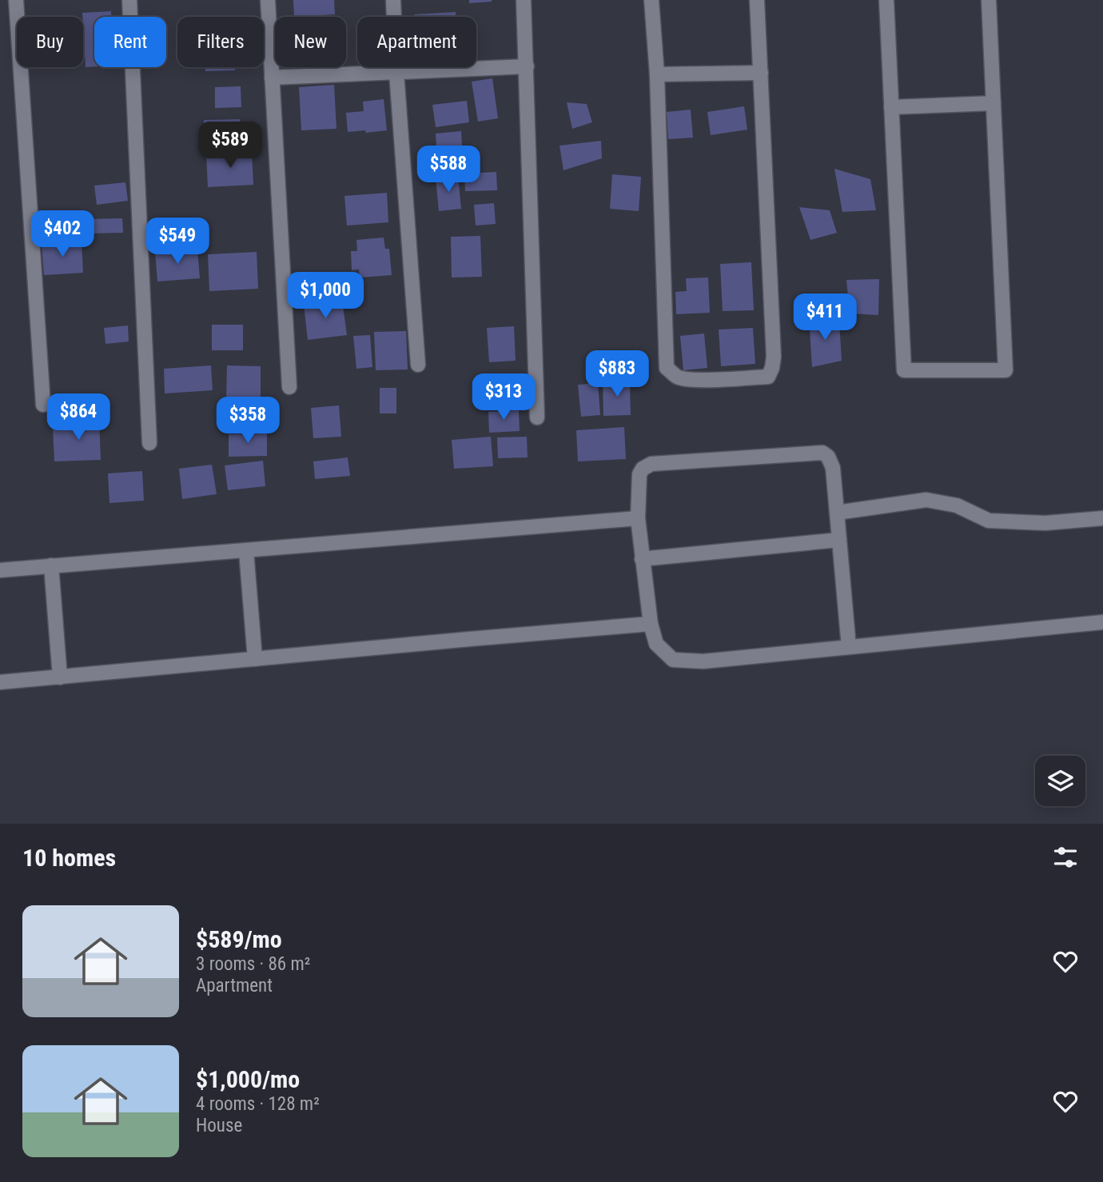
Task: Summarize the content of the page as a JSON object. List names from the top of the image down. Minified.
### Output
{"page":{"chip":["Buy","Rent","Filters","New","Apartment"],"price":["$589","$588","$402","$549","$1,000","$411","$883","$313","$864","$358"],"heading":"10 homes","list":[{"name":"$589/mo","note":"3 rooms · 86 m² · Apartment"},{"name":"$1,000/mo","note":"4 rooms · 128 m² · House"}]}}
